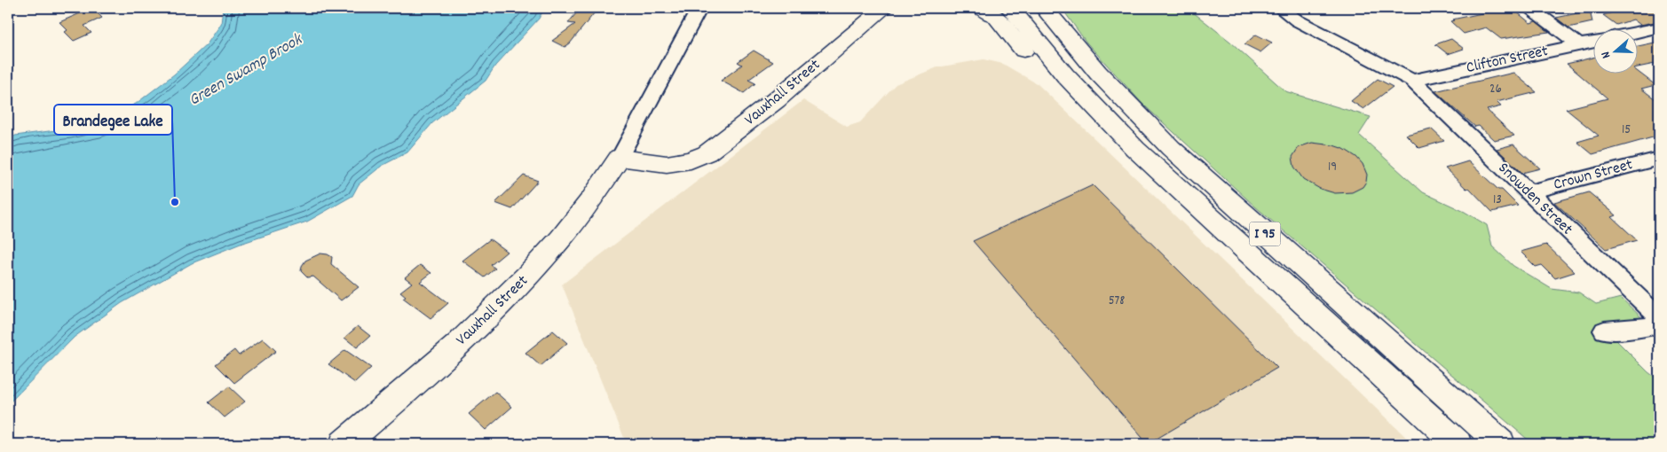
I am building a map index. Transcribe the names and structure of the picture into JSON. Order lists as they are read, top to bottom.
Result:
{
  "streets": {
    "main road": ["Vauxhall Street", "I 95"],
    "street": ["Clifton Street", "Crown Street", "Snowden Street"]
  },
  "crossings": [
    ["Clifton Street", "Snowden Street"],
    ["Crown Street", "Snowden Street"]
  ],
  "water": ["Green Swamp Brook"],
  "places": ["Brandegee Lake"],
  "house_numbers": [
    "26",
    "15",
    "19",
    "13",
    "578"
  ],
  "north": "left"
}
